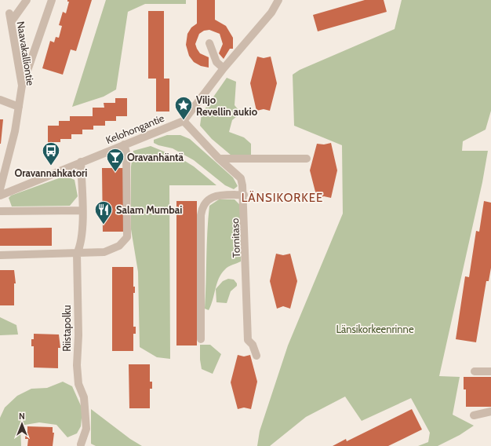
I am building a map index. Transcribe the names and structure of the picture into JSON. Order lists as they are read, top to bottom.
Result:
{
  "streets": {
    "street": [
      "Naavakalliontie",
      "Kelohongantie",
      "Tornitaso",
      "Riistapolku"
    ]
  },
  "crossings": [
    ["Kelohongantie", "Tornitaso"]
  ],
  "districts": ["LÄNSIKORKEE"],
  "parks": ["Länsikorkeenrinne"],
  "places": {
    "place": ["Viljo Revellin aukio"],
    "bus stop": ["Oravannahkatori"],
    "bar": ["Oravanhäntä"],
    "restaurant": ["Salam Mumbai"]
  },
  "north": "top"
}
